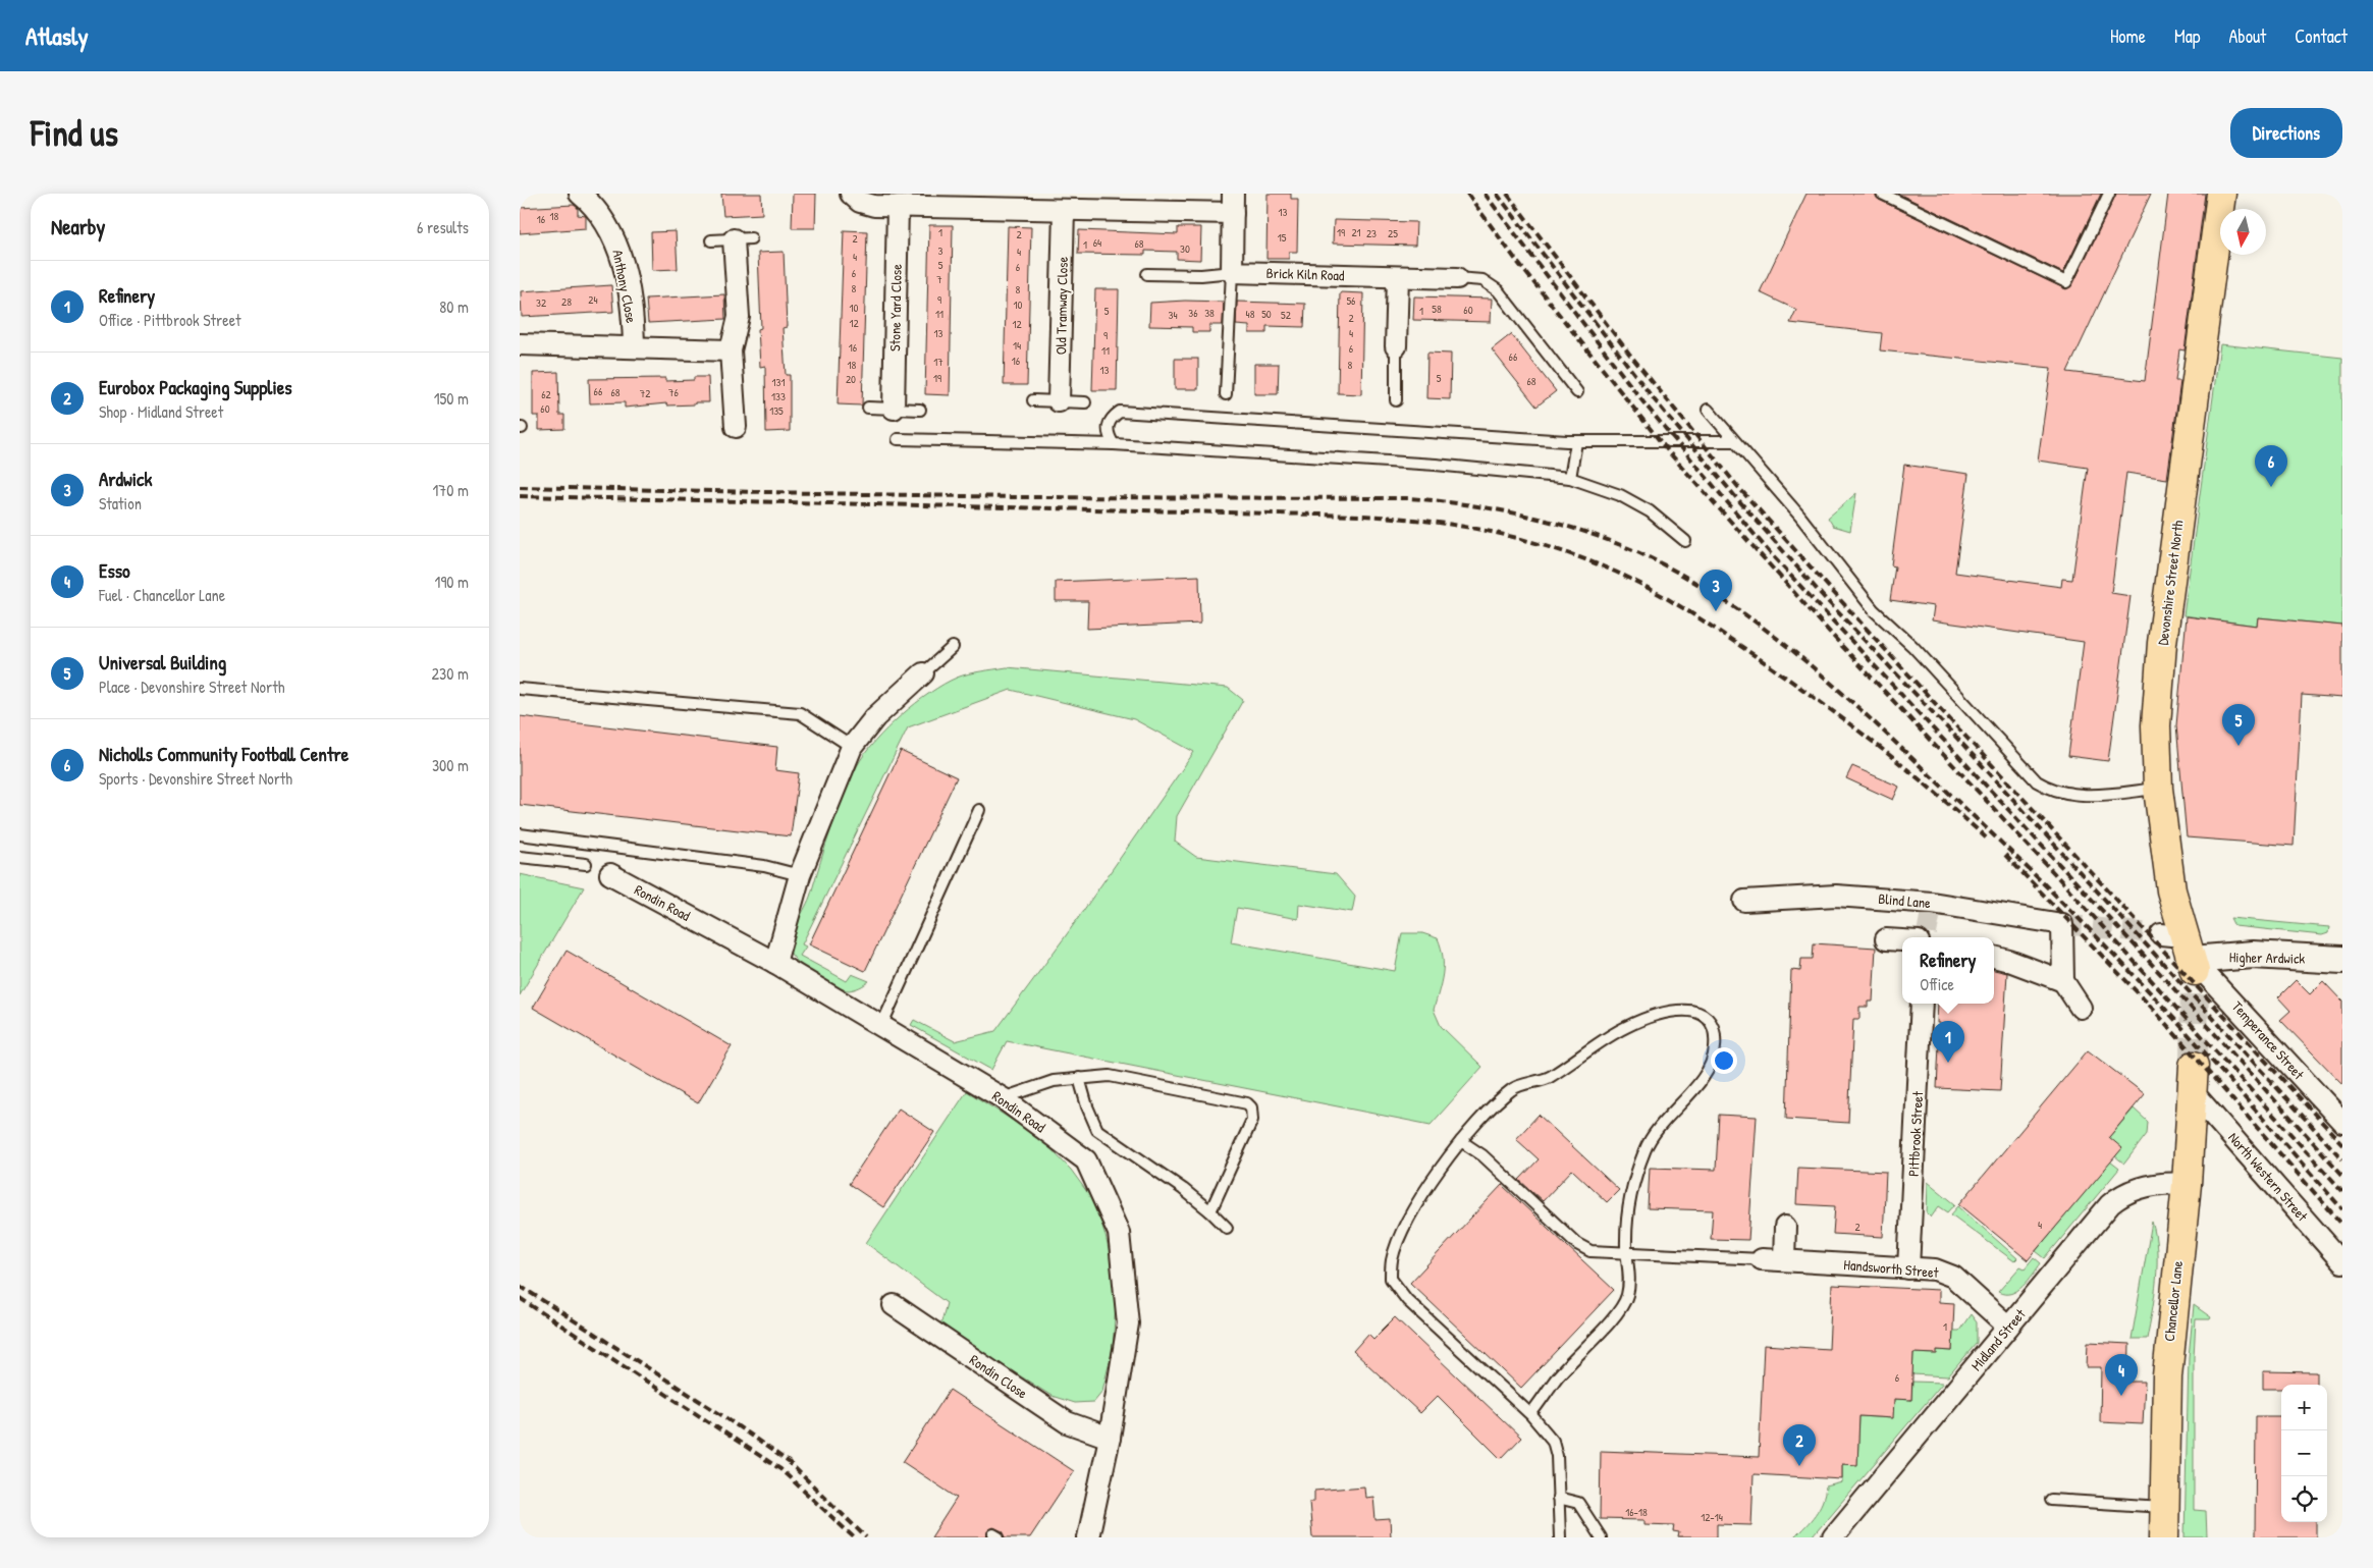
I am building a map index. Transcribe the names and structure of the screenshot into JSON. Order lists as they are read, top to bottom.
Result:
{
  "streets": {
    "highway": ["Devonshire Street North", "Chancellor Lane"],
    "street": [
      "Brick Kiln Road",
      "Anthony Close",
      "Old Tramway Close",
      "Stone Yard Close",
      "Blind Lane",
      "Rondin Road",
      "Higher Ardwick",
      "Temperance Street",
      "Pittbrook Street",
      "North Western Street",
      "Handsworth Street",
      "Midland Street",
      "Rondin Close"
    ]
  },
  "crossings": [
    ["Devonshire Street North", "Higher Ardwick"],
    ["Devonshire Street North", "Temperance Street"],
    ["Rondin Road", "Rondin Close"],
    ["Higher Ardwick", "Temperance Street"],
    ["Pittbrook Street", "Handsworth Street"],
    ["North Western Street", "Chancellor Lane"],
    ["Handsworth Street", "Midland Street"],
    ["Chancellor Lane", "Midland Street"]
  ],
  "house_numbers": [
    "13",
    "18",
    "16",
    "1",
    "19",
    "21",
    "23",
    "25",
    "2",
    "15",
    "2",
    "64",
    "68",
    "1",
    "30",
    "3",
    "4",
    "4",
    "5",
    "6",
    "6",
    "7",
    "8",
    "8",
    "24",
    "9",
    "56",
    "28",
    "32",
    "10",
    "10",
    "58",
    "60",
    "5",
    "1",
    "36",
    "38",
    "11",
    "48",
    "50",
    "34",
    "52",
    "2",
    "12",
    "12",
    "13",
    "4",
    "9",
    "14",
    "16",
    "6",
    "11",
    "66",
    "16",
    "17",
    "18",
    "8",
    "13",
    "19",
    "5",
    "20",
    "68",
    "131",
    "66",
    "68",
    "76",
    "72",
    "62",
    "133",
    "60",
    "135",
    "4",
    "2",
    "1",
    "6",
    "16-18",
    "12-14"
  ],
  "north": "bottom",
  "page": {
    "header": "Atlasly",
    "nav": [
      "Home",
      "Map",
      "About",
      "Contact"
    ],
    "buttons": "Directions",
    "title": "Find us",
    "heading": ["Nearby", "6 results"],
    "list": [
      {
        "mark": "1",
        "name": "Refinery",
        "note": "Office · Pittbrook Street",
        "value": "80 m"
      },
      {
        "mark": "2",
        "name": "Eurobox Packaging Supplies",
        "note": "Shop · Midland Street",
        "value": "150 m"
      },
      {
        "mark": "3",
        "name": "Ardwick",
        "note": "Station",
        "value": "170 m"
      },
      {
        "mark": "4",
        "name": "Esso",
        "note": "Fuel · Chancellor Lane",
        "value": "190 m"
      },
      {
        "mark": "5",
        "name": "Universal Building",
        "note": "Place · Devonshire Street North",
        "value": "230 m"
      },
      {
        "mark": "6",
        "name": "Nicholls Community Football Centre",
        "note": "Sports · Devonshire Street North",
        "value": "300 m"
      }
    ],
    "pins": [
      "6",
      "3",
      "5",
      "1",
      "4",
      "2"
    ],
    "popup": ["Refinery", "Office"],
    "map_buttons": ["+", "−"]
  }
}
